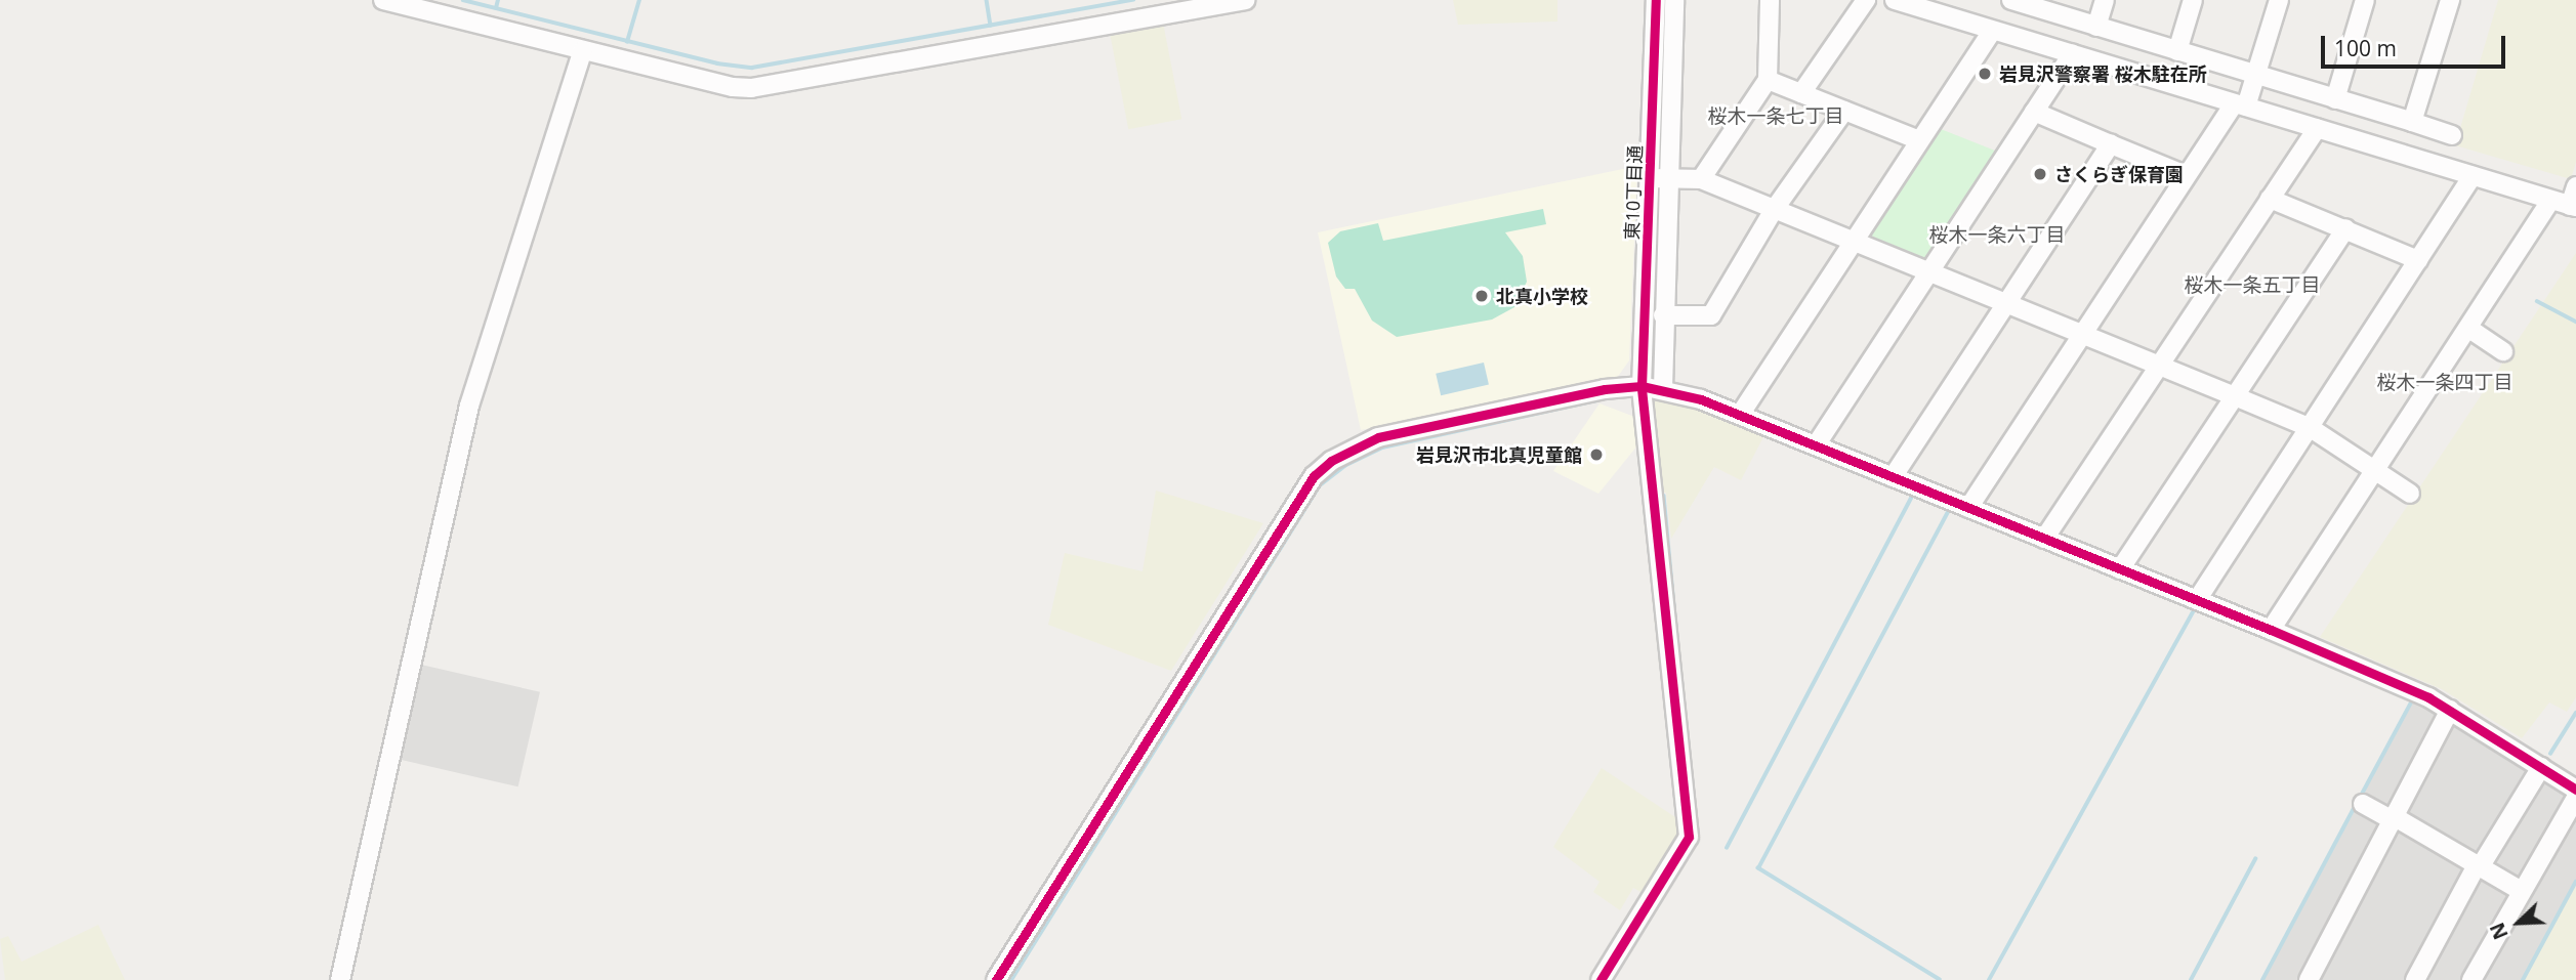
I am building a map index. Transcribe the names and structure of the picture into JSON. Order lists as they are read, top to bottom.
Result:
{
  "streets": {
    "street": ["東10丁目通"]
  },
  "districts": [
    "桜木一条七丁目",
    "桜木一条六丁目",
    "桜木一条五丁目",
    "桜木一条四丁目"
  ],
  "places": [
    "岩見沢警察署 桜木駐在所",
    "さくらぎ保育園",
    "北真小学校",
    "岩見沢市北真児童館"
  ],
  "scale_bar": "100 m",
  "north": "bottom left"
}
